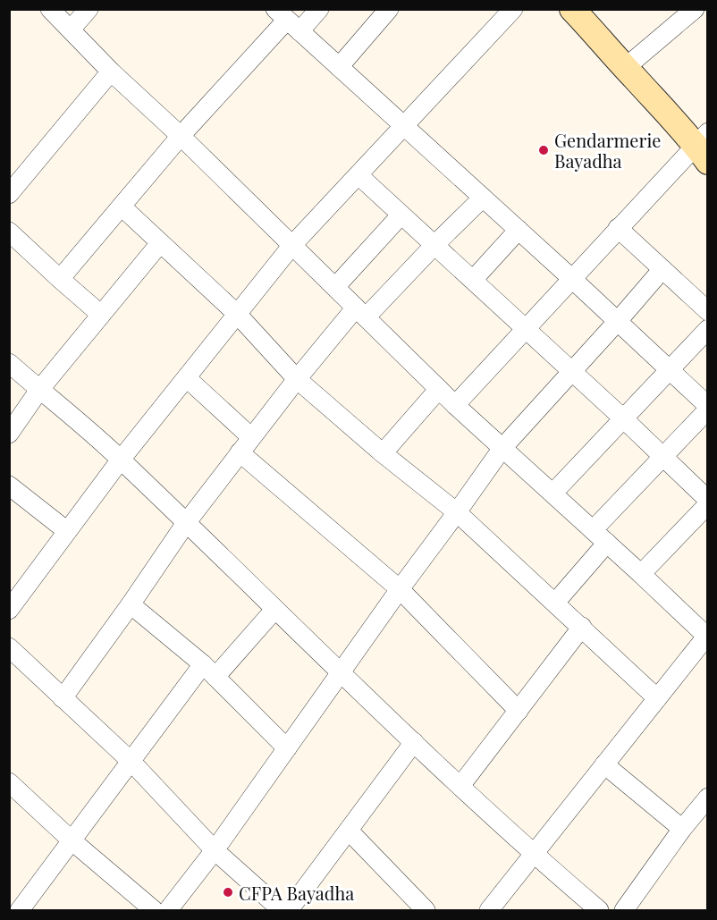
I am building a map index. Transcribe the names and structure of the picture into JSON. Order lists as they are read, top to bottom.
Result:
{
  "places": ["Gendarmerie Bayadha", "CFPA Bayadha"]
}
